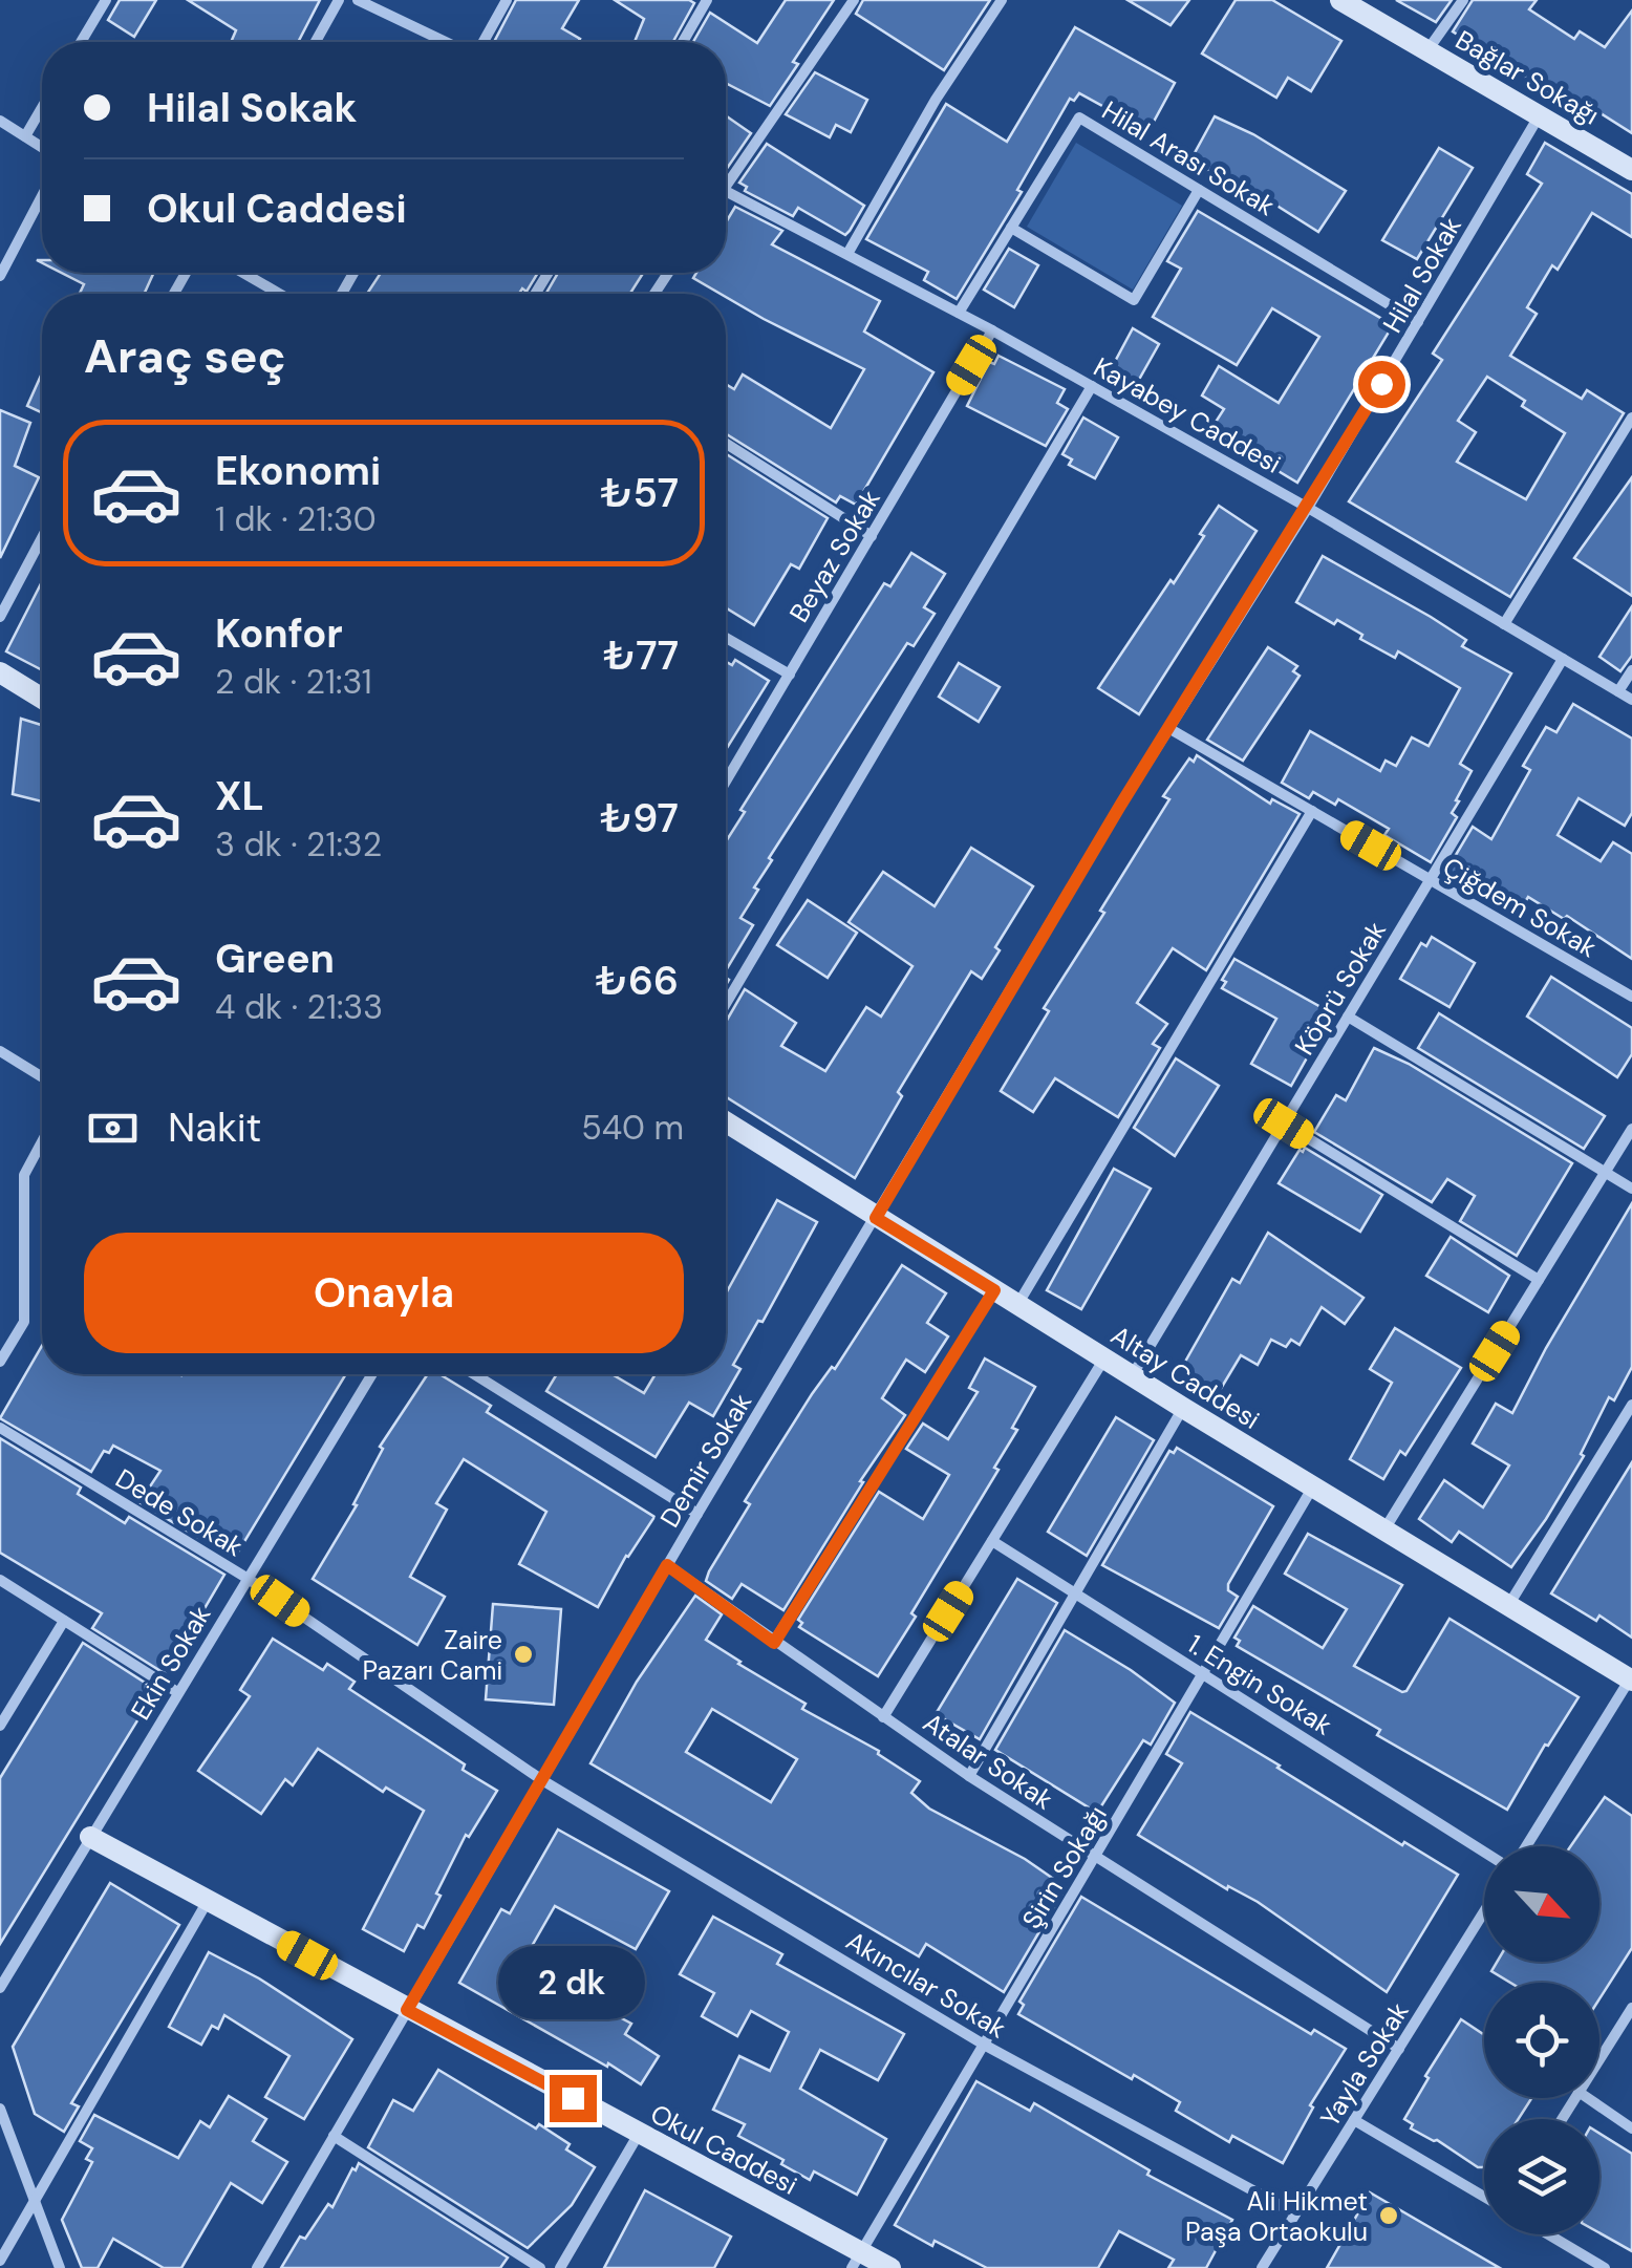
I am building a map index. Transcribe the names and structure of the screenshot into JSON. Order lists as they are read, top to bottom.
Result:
{
  "streets": {
    "main road": ["Bağlar Sokağı", "Altay Caddesi", "Okul Caddesi"],
    "street": [
      "Hilal Arası Sokak",
      "Hilal Sokak",
      "Kayabey Caddesi",
      "Beyaz Sokak",
      "Çiğdem Sokak",
      "Köprü Sokak",
      "Demir Sokak",
      "Dede Sokak",
      "Ekin Sokak",
      "1. Engin Sokak",
      "Atalar Sokak",
      "Şirin Sokağı",
      "Akıncılar Sokak",
      "Yayla Sokak"
    ]
  },
  "crossings": [
    ["Bağlar Sokağı", "Hilal Sokak"],
    ["Hilal Arası Sokak", "Hilal Sokak"],
    ["Hilal Arası Sokak", "Kayabey Caddesi"],
    ["Hilal Sokak", "Kayabey Caddesi"],
    ["Hilal Sokak", "Çiğdem Sokak"],
    ["Hilal Sokak", "Demir Sokak"],
    ["Kayabey Caddesi", "Beyaz Sokak"],
    ["Kayabey Caddesi", "Köprü Sokak"],
    ["Çiğdem Sokak", "Köprü Sokak"],
    ["Çiğdem Sokak", "Demir Sokak"],
    ["Köprü Sokak", "Altay Caddesi"],
    ["Altay Caddesi", "Demir Sokak"],
    ["Altay Caddesi", "Şirin Sokağı"],
    ["Demir Sokak", "Dede Sokak"],
    ["Demir Sokak", "Atalar Sokak"],
    ["Demir Sokak", "Akıncılar Sokak"],
    ["Demir Sokak", "Okul Caddesi"],
    ["Dede Sokak", "Ekin Sokak"],
    ["Dede Sokak", "Akıncılar Sokak"],
    ["Ekin Sokak", "Okul Caddesi"],
    ["1. Engin Sokak", "Şirin Sokağı"],
    ["Atalar Sokak", "Şirin Sokağı"],
    ["Atalar Sokak", "Yayla Sokak"],
    ["Şirin Sokağı", "Akıncılar Sokak"],
    ["Şirin Sokağı", "Okul Caddesi"],
    ["Akıncılar Sokak", "Yayla Sokak"]
  ],
  "places": ["Zaire Pazarı Cami", "Ali Hikmet Paşa Ortaokulu"],
  "north": "bottom right",
  "page": {
    "banner": ["Hilal Sokak", "Okul Caddesi"],
    "heading": "Araç seç",
    "list": [
      {
        "name": "Ekonomi",
        "note": "1 dk · 21:30",
        "value": "₺57"
      },
      {
        "name": "Konfor",
        "note": "2 dk · 21:31",
        "value": "₺77"
      },
      {
        "name": "XL",
        "note": "3 dk · 21:32",
        "value": "₺97"
      },
      {
        "name": "Green",
        "note": "4 dk · 21:33",
        "value": "₺66"
      }
    ],
    "pay": ["Nakit", "540 m"],
    "buttons": "Onayla",
    "bubble": "2 dk"
  }
}
